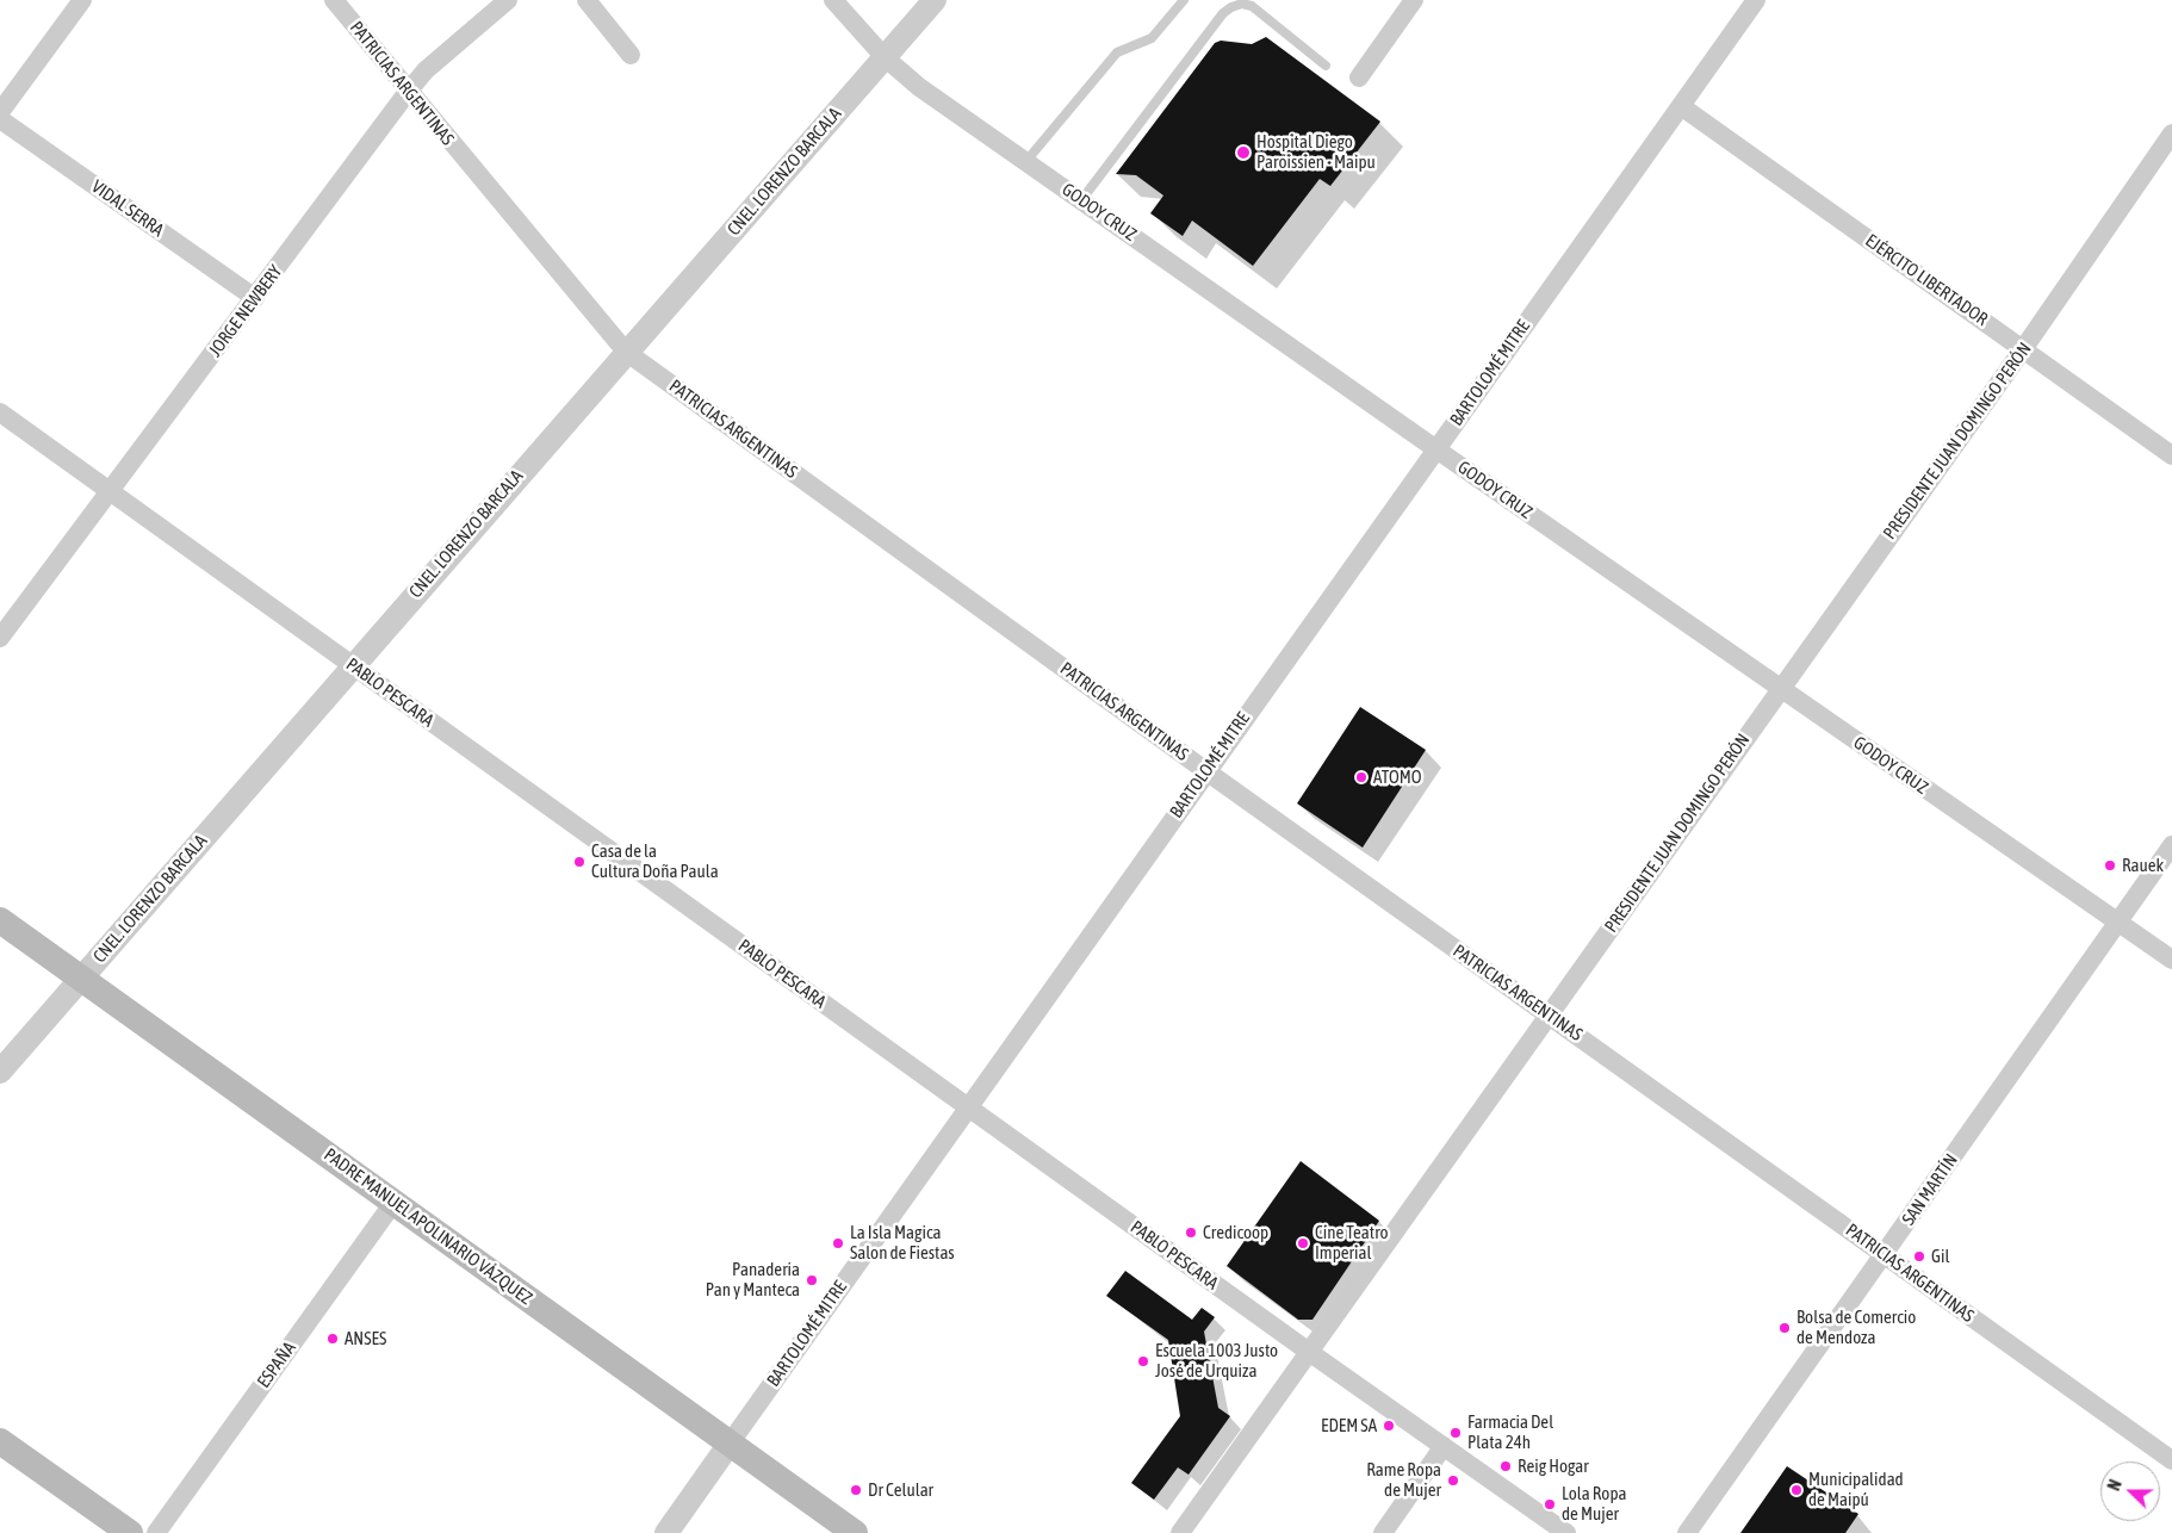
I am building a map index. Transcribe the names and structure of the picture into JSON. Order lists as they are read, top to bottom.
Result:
{
  "streets": {
    "main road": ["PADRE MANUEL APOLINARIO VÁZQUEZ"],
    "street": [
      "PATRICIAS ARGENTINAS",
      "CNEL. LORENZO BARCALA",
      "VIDAL SERRA",
      "GODOY CRUZ",
      "EJÉRCITO LIBERTADOR",
      "JORGE NEWBERY",
      "BARTOLOMÉ MITRE",
      "PRESIDENTE JUAN DOMINGO PERÓN",
      "PABLO PESCARA",
      "SAN MARTÍN",
      "ESPAÑA"
    ]
  },
  "crossings": [
    ["PATRICIAS ARGENTINAS", "CNEL. LORENZO BARCALA"],
    ["PATRICIAS ARGENTINAS", "JORGE NEWBERY"],
    ["PATRICIAS ARGENTINAS", "BARTOLOMÉ MITRE"],
    ["PATRICIAS ARGENTINAS", "PRESIDENTE JUAN DOMINGO PERÓN"],
    ["PATRICIAS ARGENTINAS", "SAN MARTÍN"],
    ["CNEL. LORENZO BARCALA", "GODOY CRUZ"],
    ["CNEL. LORENZO BARCALA", "PABLO PESCARA"],
    ["CNEL. LORENZO BARCALA", "PADRE MANUEL APOLINARIO VÁZQUEZ"],
    ["VIDAL SERRA", "JORGE NEWBERY"],
    ["GODOY CRUZ", "BARTOLOMÉ MITRE"],
    ["GODOY CRUZ", "PRESIDENTE JUAN DOMINGO PERÓN"],
    ["GODOY CRUZ", "SAN MARTÍN"],
    ["EJÉRCITO LIBERTADOR", "BARTOLOMÉ MITRE"],
    ["EJÉRCITO LIBERTADOR", "PRESIDENTE JUAN DOMINGO PERÓN"],
    ["JORGE NEWBERY", "PABLO PESCARA"],
    ["BARTOLOMÉ MITRE", "PABLO PESCARA"],
    ["BARTOLOMÉ MITRE", "PADRE MANUEL APOLINARIO VÁZQUEZ"],
    ["PRESIDENTE JUAN DOMINGO PERÓN", "PABLO PESCARA"],
    ["PADRE MANUEL APOLINARIO VÁZQUEZ", "ESPAÑA"]
  ],
  "places": [
    "Hospital Diego Paroissien - Maipu",
    "ATOMO",
    "Casa de la Cultura Doña Paula",
    "Rauek",
    "Credicoop",
    "La Isla Magica Salon de Fiestas",
    "Cine Teatro Imperial",
    "Gil",
    "Panaderia Pan y Manteca",
    "Bolsa de Comercio de Mendoza",
    "ANSES",
    "Escuela 1003 Justo José de Urquiza",
    "EDEM SA",
    "Farmacia Del Plata 24h",
    "Reig Hogar",
    "Rame Ropa de Mujer",
    "Dr Celular",
    "Municipalidad de Maipú",
    "Lola Ropa de Mujer"
  ],
  "north": "left"
}
